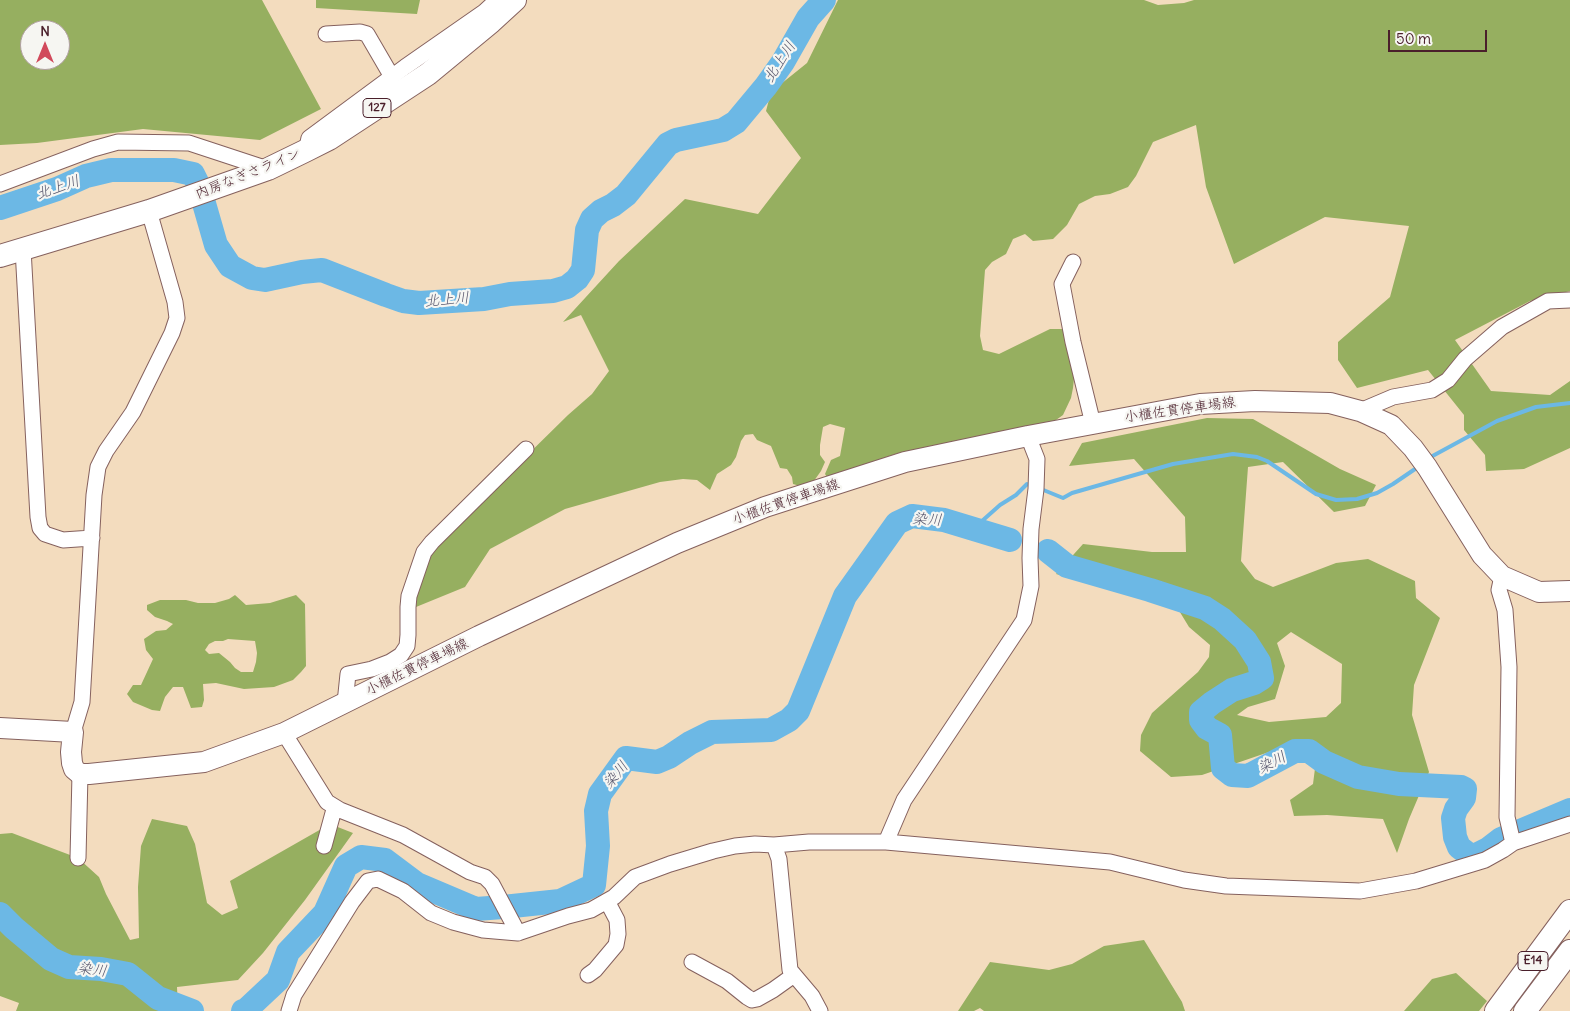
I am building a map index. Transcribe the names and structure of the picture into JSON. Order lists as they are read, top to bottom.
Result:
{
  "streets": {
    "highway": ["127", "内房なぎさライン", "E14"],
    "main road": ["小櫃佐貫停車場線"]
  },
  "water": ["北上川", "染川"],
  "scale_bar": "50 m",
  "north": "top"
}
